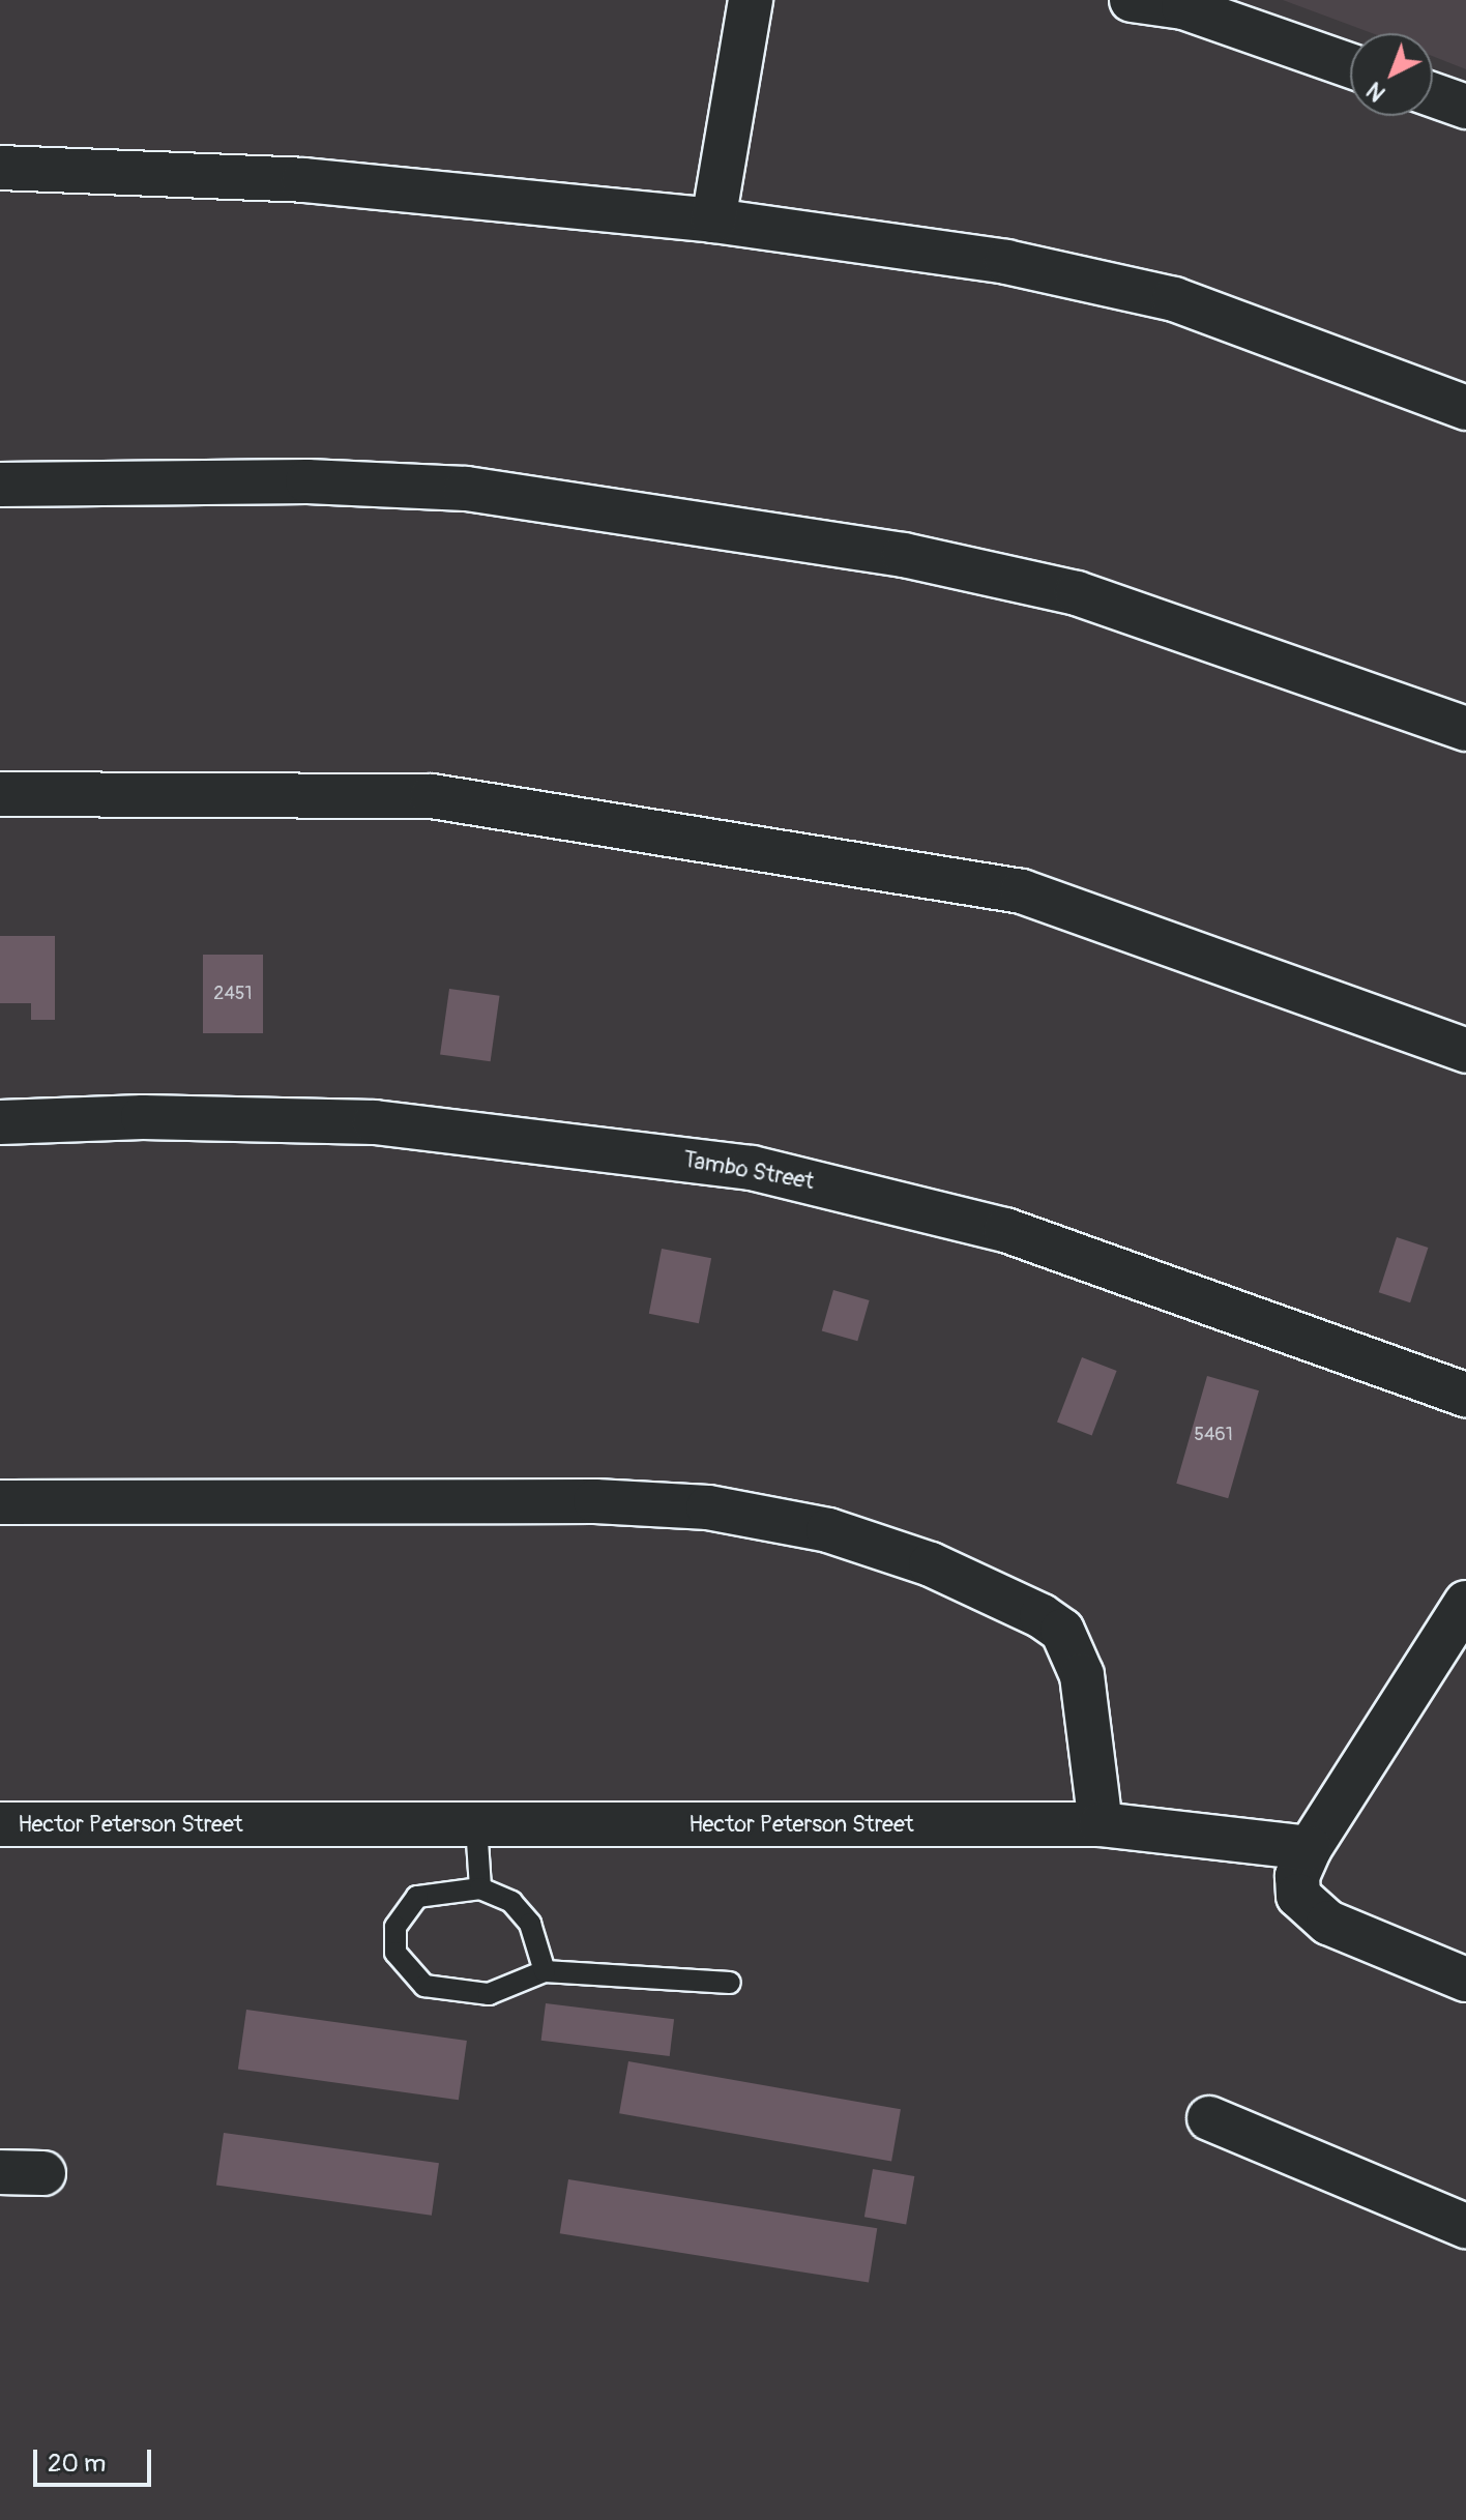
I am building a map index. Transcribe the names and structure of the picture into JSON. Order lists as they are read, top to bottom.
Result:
{
  "streets": {
    "street": ["Tambo Street", "Hector Peterson Street"]
  },
  "house_numbers": ["2451", "5461"],
  "scale_bar": "20 m",
  "north": "bottom left"
}
